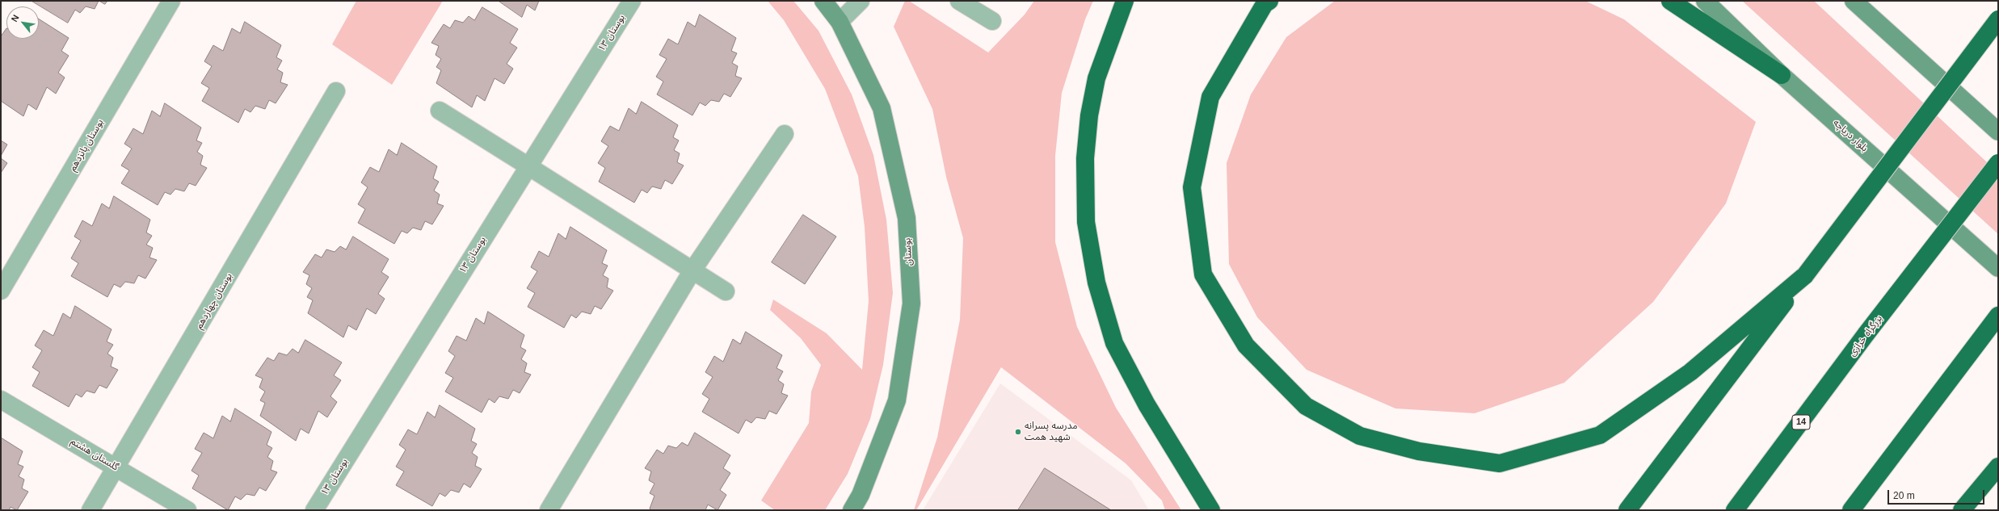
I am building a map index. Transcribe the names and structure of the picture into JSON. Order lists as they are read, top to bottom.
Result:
{
  "streets": {
    "highway": ["بزرگراه خرازی", "14"],
    "main road": ["بلوار دریاچه", "بوستان"],
    "street": [
      "بوستان ۱۳",
      "بوستان پانزدهم",
      "بوستان چهاردهم",
      "گلستان هشتم"
    ]
  },
  "crossings": [
    ["بوستان چهاردهم", "گلستان هشتم"]
  ],
  "places": ["مدرسه پسرانه شهید همت"],
  "scale_bar": "20 m",
  "north": "top left"
}
